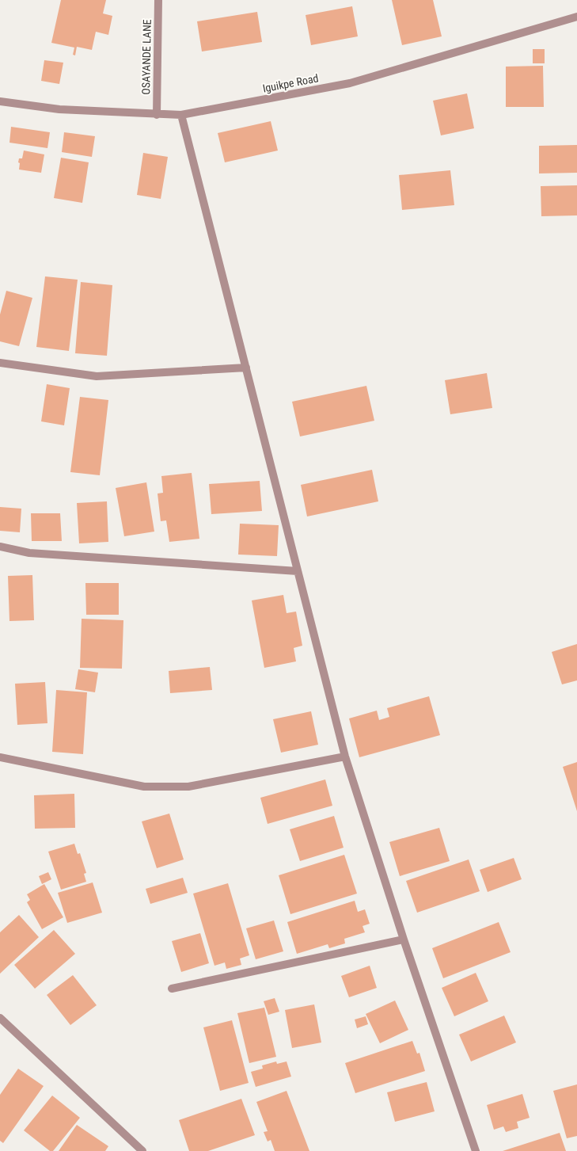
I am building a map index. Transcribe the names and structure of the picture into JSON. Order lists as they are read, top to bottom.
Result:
{
  "streets": {
    "street": ["OSAYANDE LANE", "Iguikpe Road"]
  },
  "crossings": [
    ["OSAYANDE LANE", "Iguikpe Road"]
  ]
}
